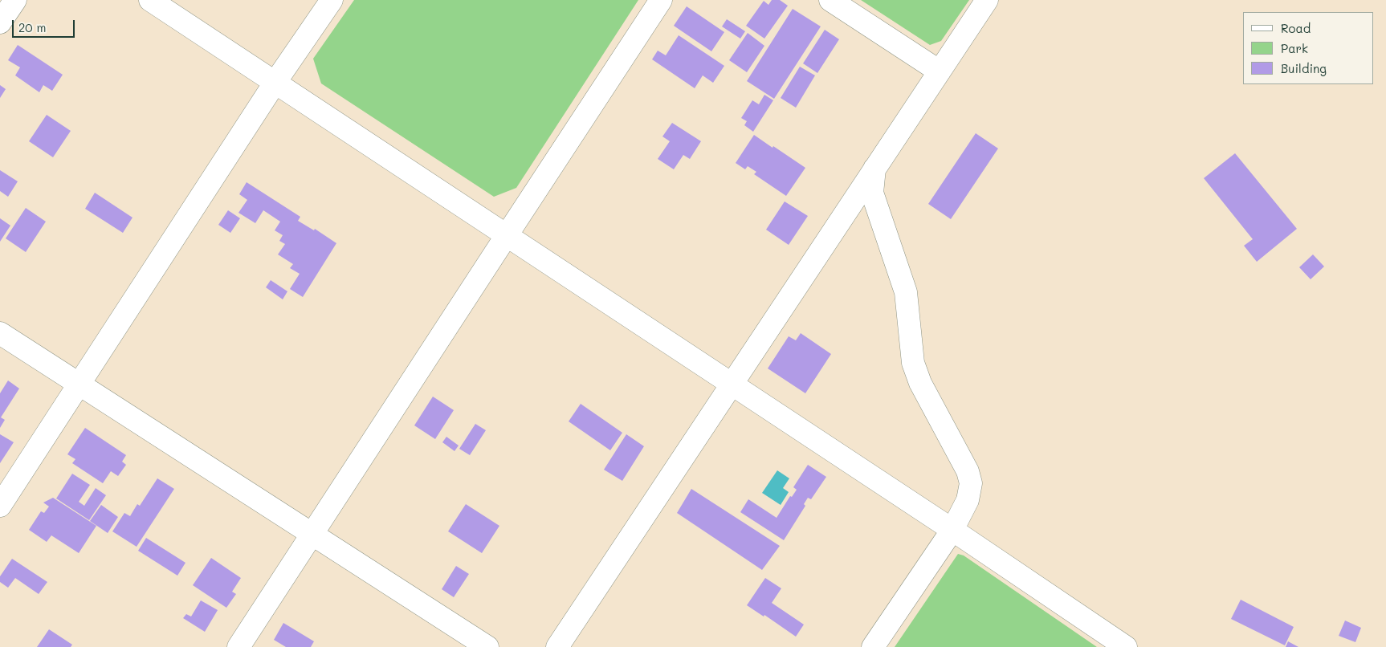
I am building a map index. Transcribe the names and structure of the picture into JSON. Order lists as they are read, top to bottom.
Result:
{
  "legend": ["Road", "Park", "Building"],
  "scale_bar": "20 m"
}
